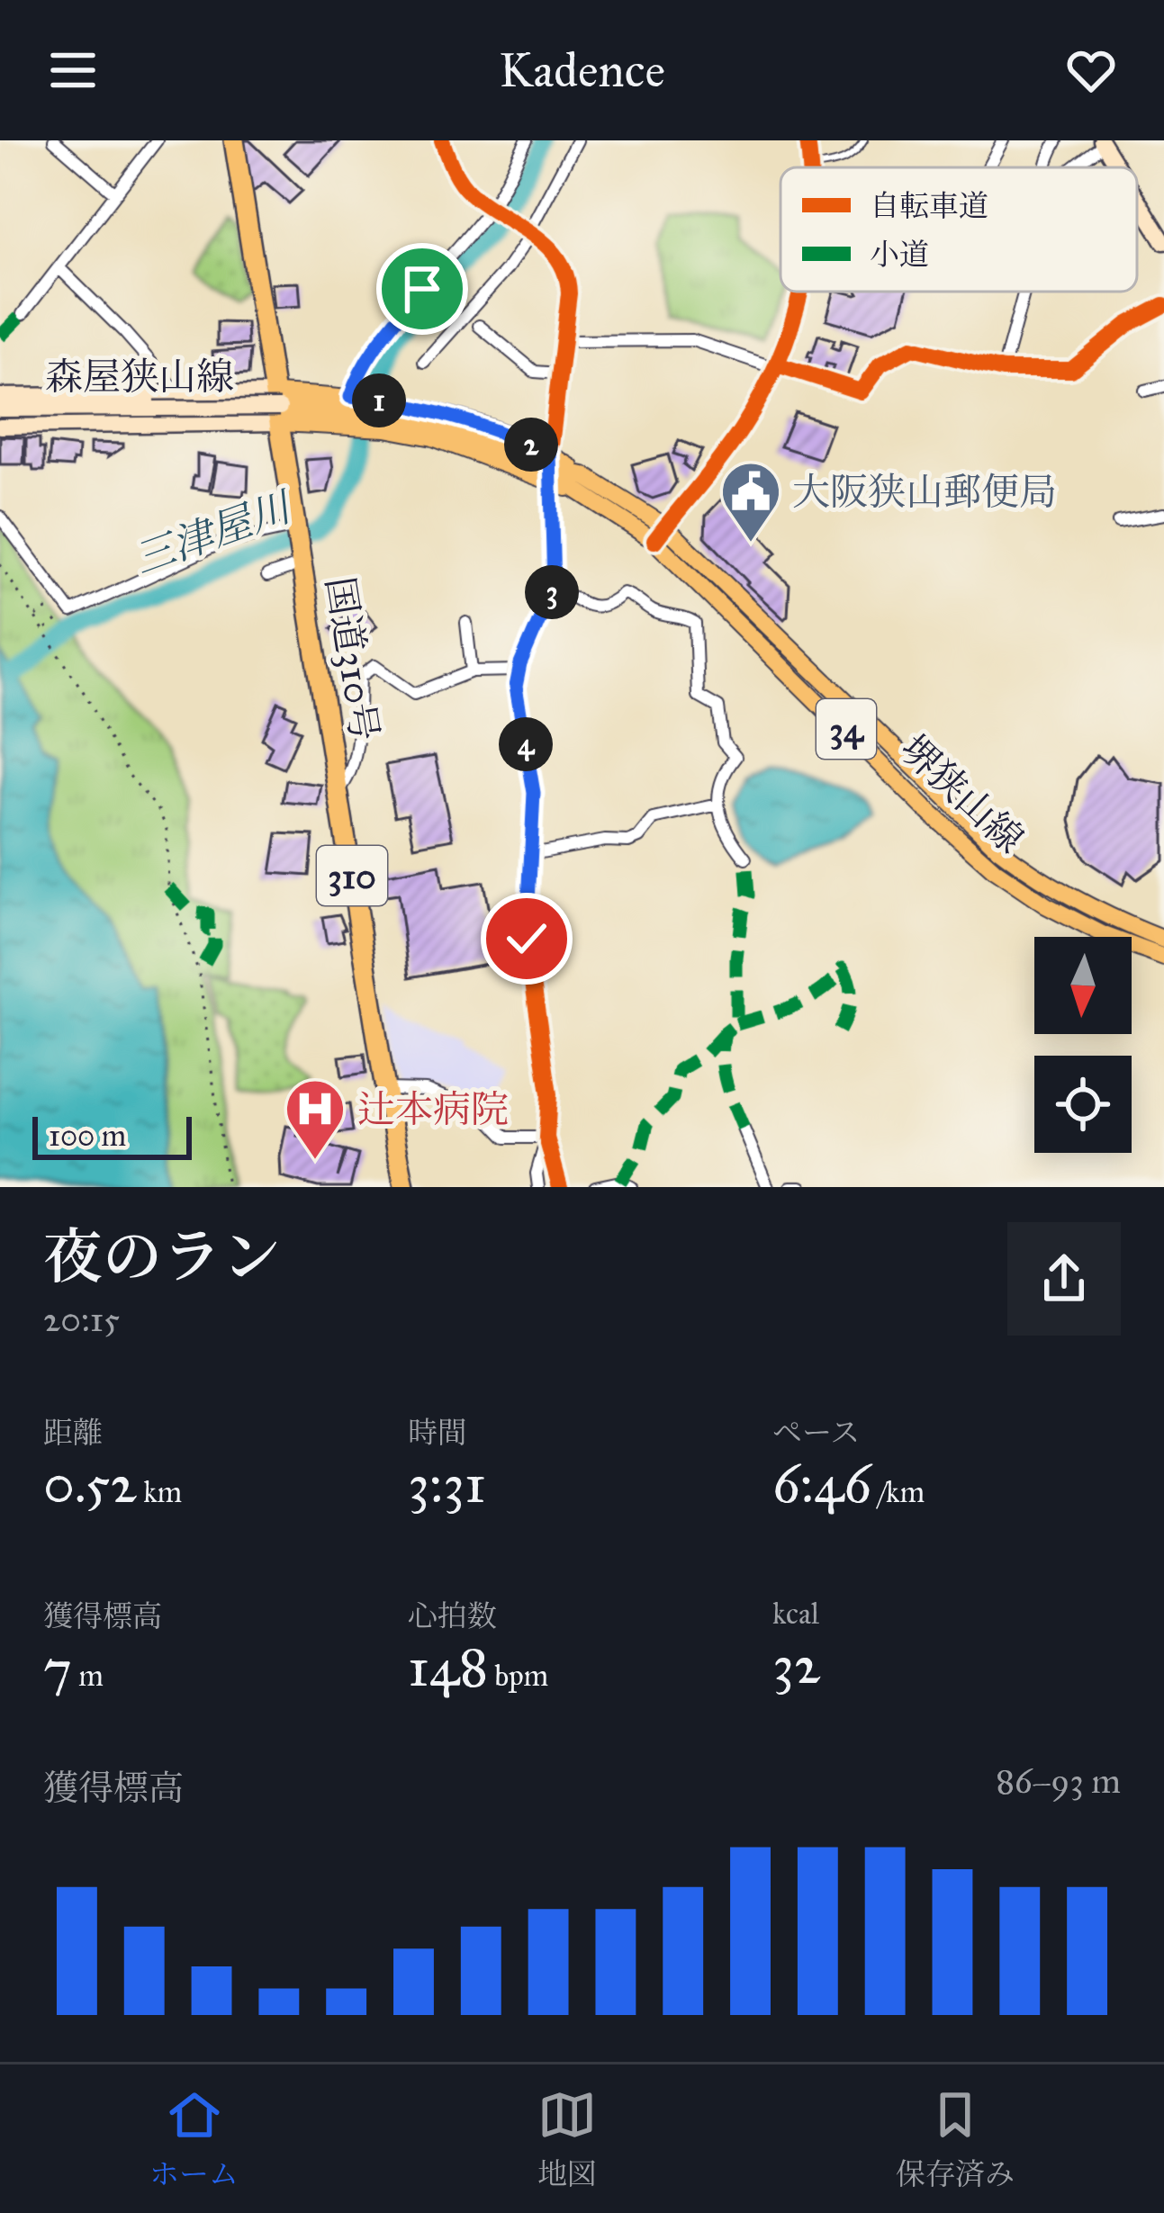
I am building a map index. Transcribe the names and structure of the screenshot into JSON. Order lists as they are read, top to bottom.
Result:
{
  "streets": {
    "highway": ["国道310号", "310"],
    "main road": ["森屋狭山線", "34", "堺狭山線"]
  },
  "crossings": [
    ["森屋狭山線", "国道310号"],
    ["森屋狭山線", "堺狭山線"],
    ["国道310号", "堺狭山線"]
  ],
  "water": ["三津屋川"],
  "places": {
    "public building": ["大阪狭山郵便局"],
    "hospital": ["辻本病院"]
  },
  "legend": ["自転車道", "小道"],
  "scale_bar": "100 m",
  "north": "bottom",
  "page": {
    "header": "Kadence",
    "pins": [
      "1",
      "2",
      "3",
      "4"
    ],
    "scale": "100 m",
    "heading": ["夜のラン", "20:15"],
    "stats": [
      ["距離", "0.52 km"],
      ["時間", "3:31"],
      ["ペース", "6:46 /km"],
      ["獲得標高", "7 m"],
      ["心拍数", "148 bpm"],
      ["kcal", "32"]
    ],
    "chart": ["獲得標高", "86–93 m"],
    "tabs": ["ホーム", "地図", "保存済み"]
  }
}
